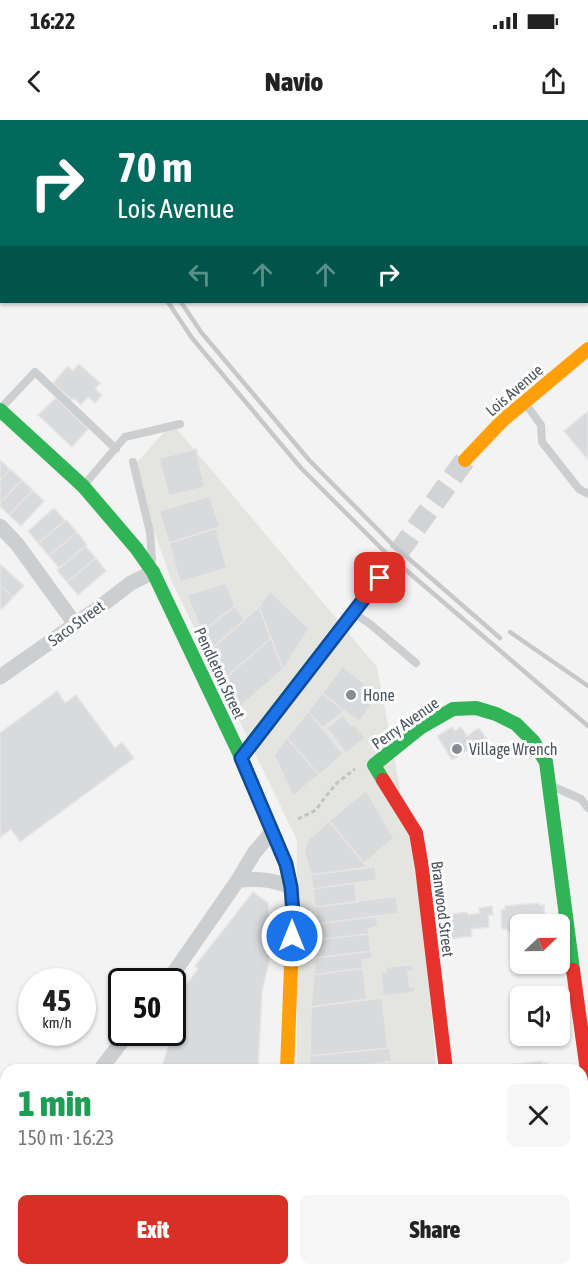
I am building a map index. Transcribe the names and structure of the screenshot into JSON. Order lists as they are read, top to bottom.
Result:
{
  "streets": {
    "street": [
      "Lois Avenue",
      "Saco Street",
      "Pendleton Street",
      "Perry Avenue",
      "Branwood Street"
    ]
  },
  "crossings": [
    ["Saco Street", "Pendleton Street"],
    ["Perry Avenue", "Branwood Street"]
  ],
  "places": ["Hone", "Village Wrench"],
  "north": "right",
  "page": {
    "status": "16:22",
    "header": "Navio",
    "turn": ["70 m", "Lois Avenue"],
    "speed": "45 km/h",
    "limit": "50",
    "heading": ["1 min", "150 m · 16:23"],
    "buttons": ["Exit", "Share"]
  }
}
